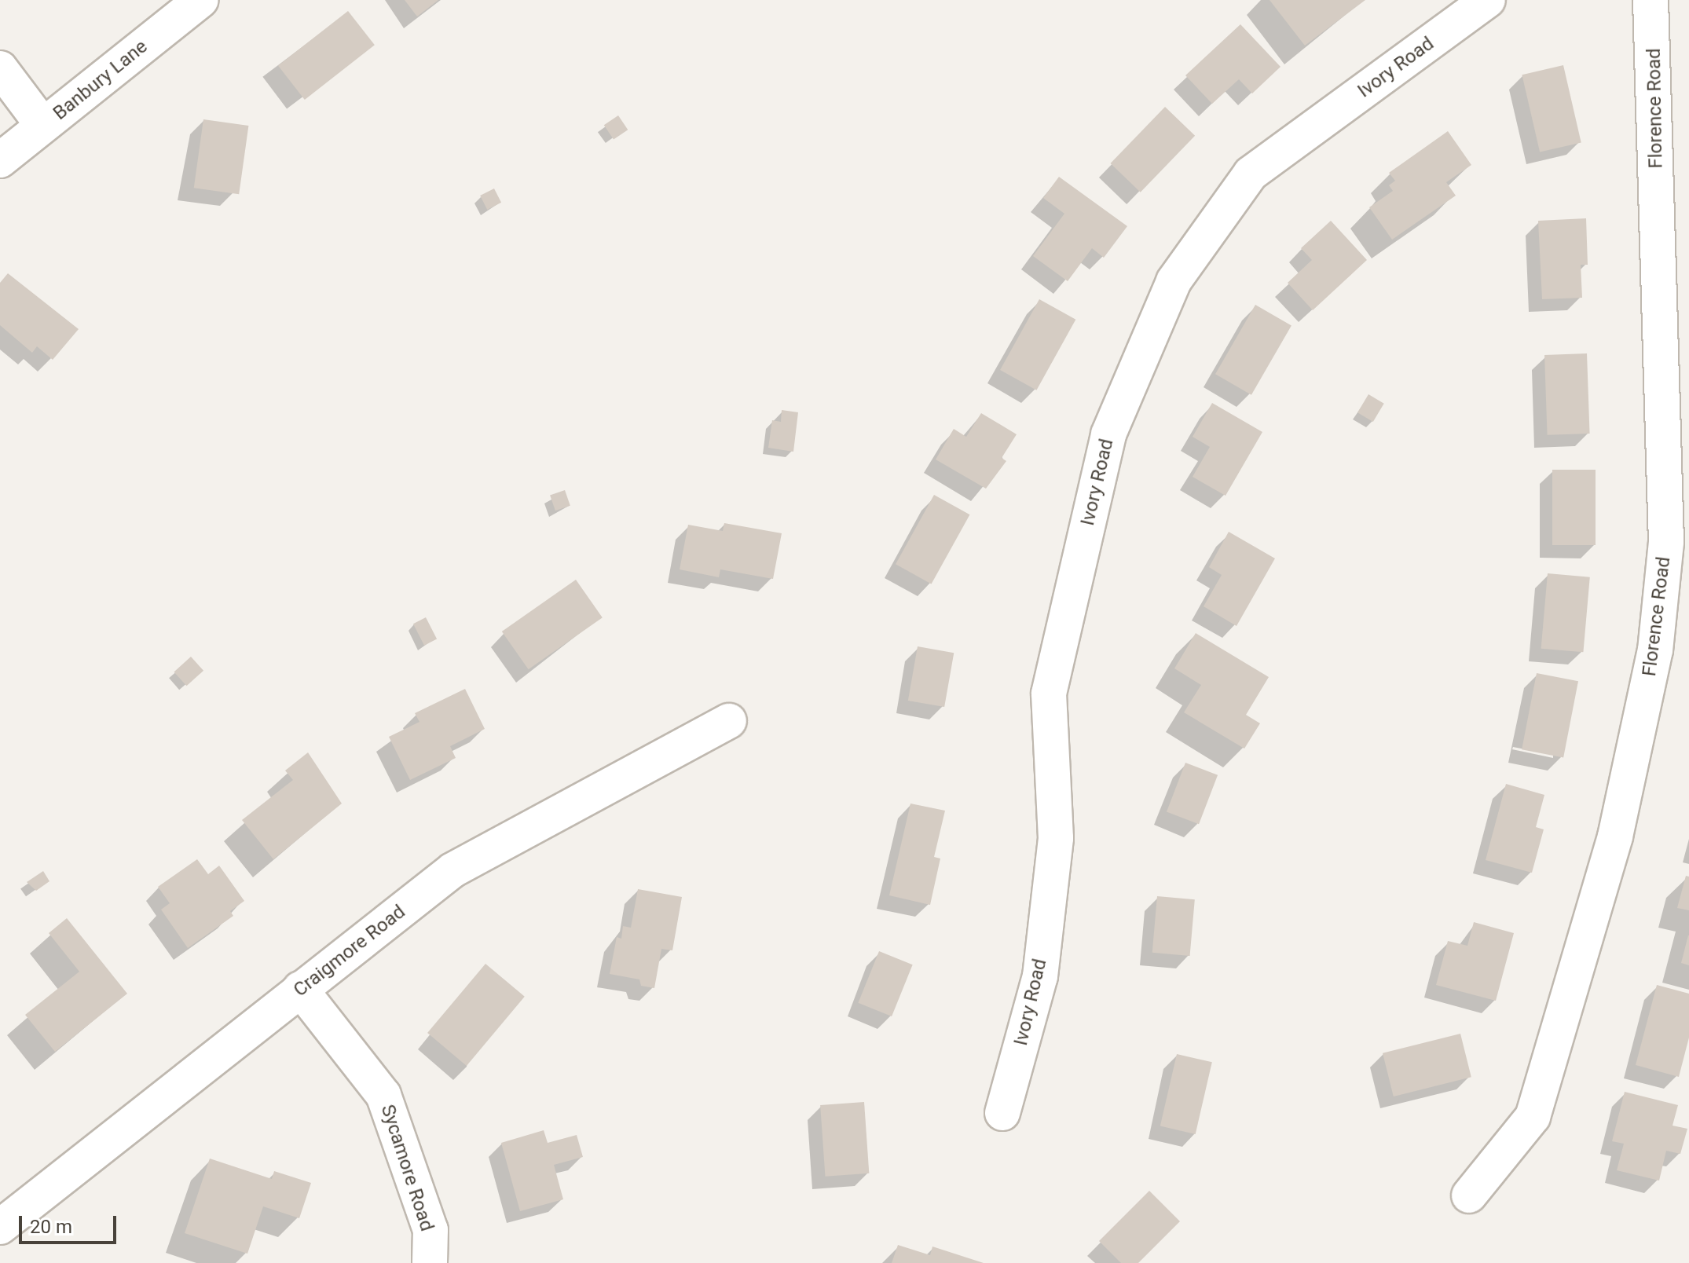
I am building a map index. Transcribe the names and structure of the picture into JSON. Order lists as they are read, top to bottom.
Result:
{
  "streets": {
    "street": [
      "Ivory Road",
      "Banbury Lane",
      "Florence Road",
      "Craigmore Road",
      "Sycamore Road"
    ]
  },
  "crossings": [
    ["Craigmore Road", "Sycamore Road"]
  ],
  "scale_bar": "20 m"
}
